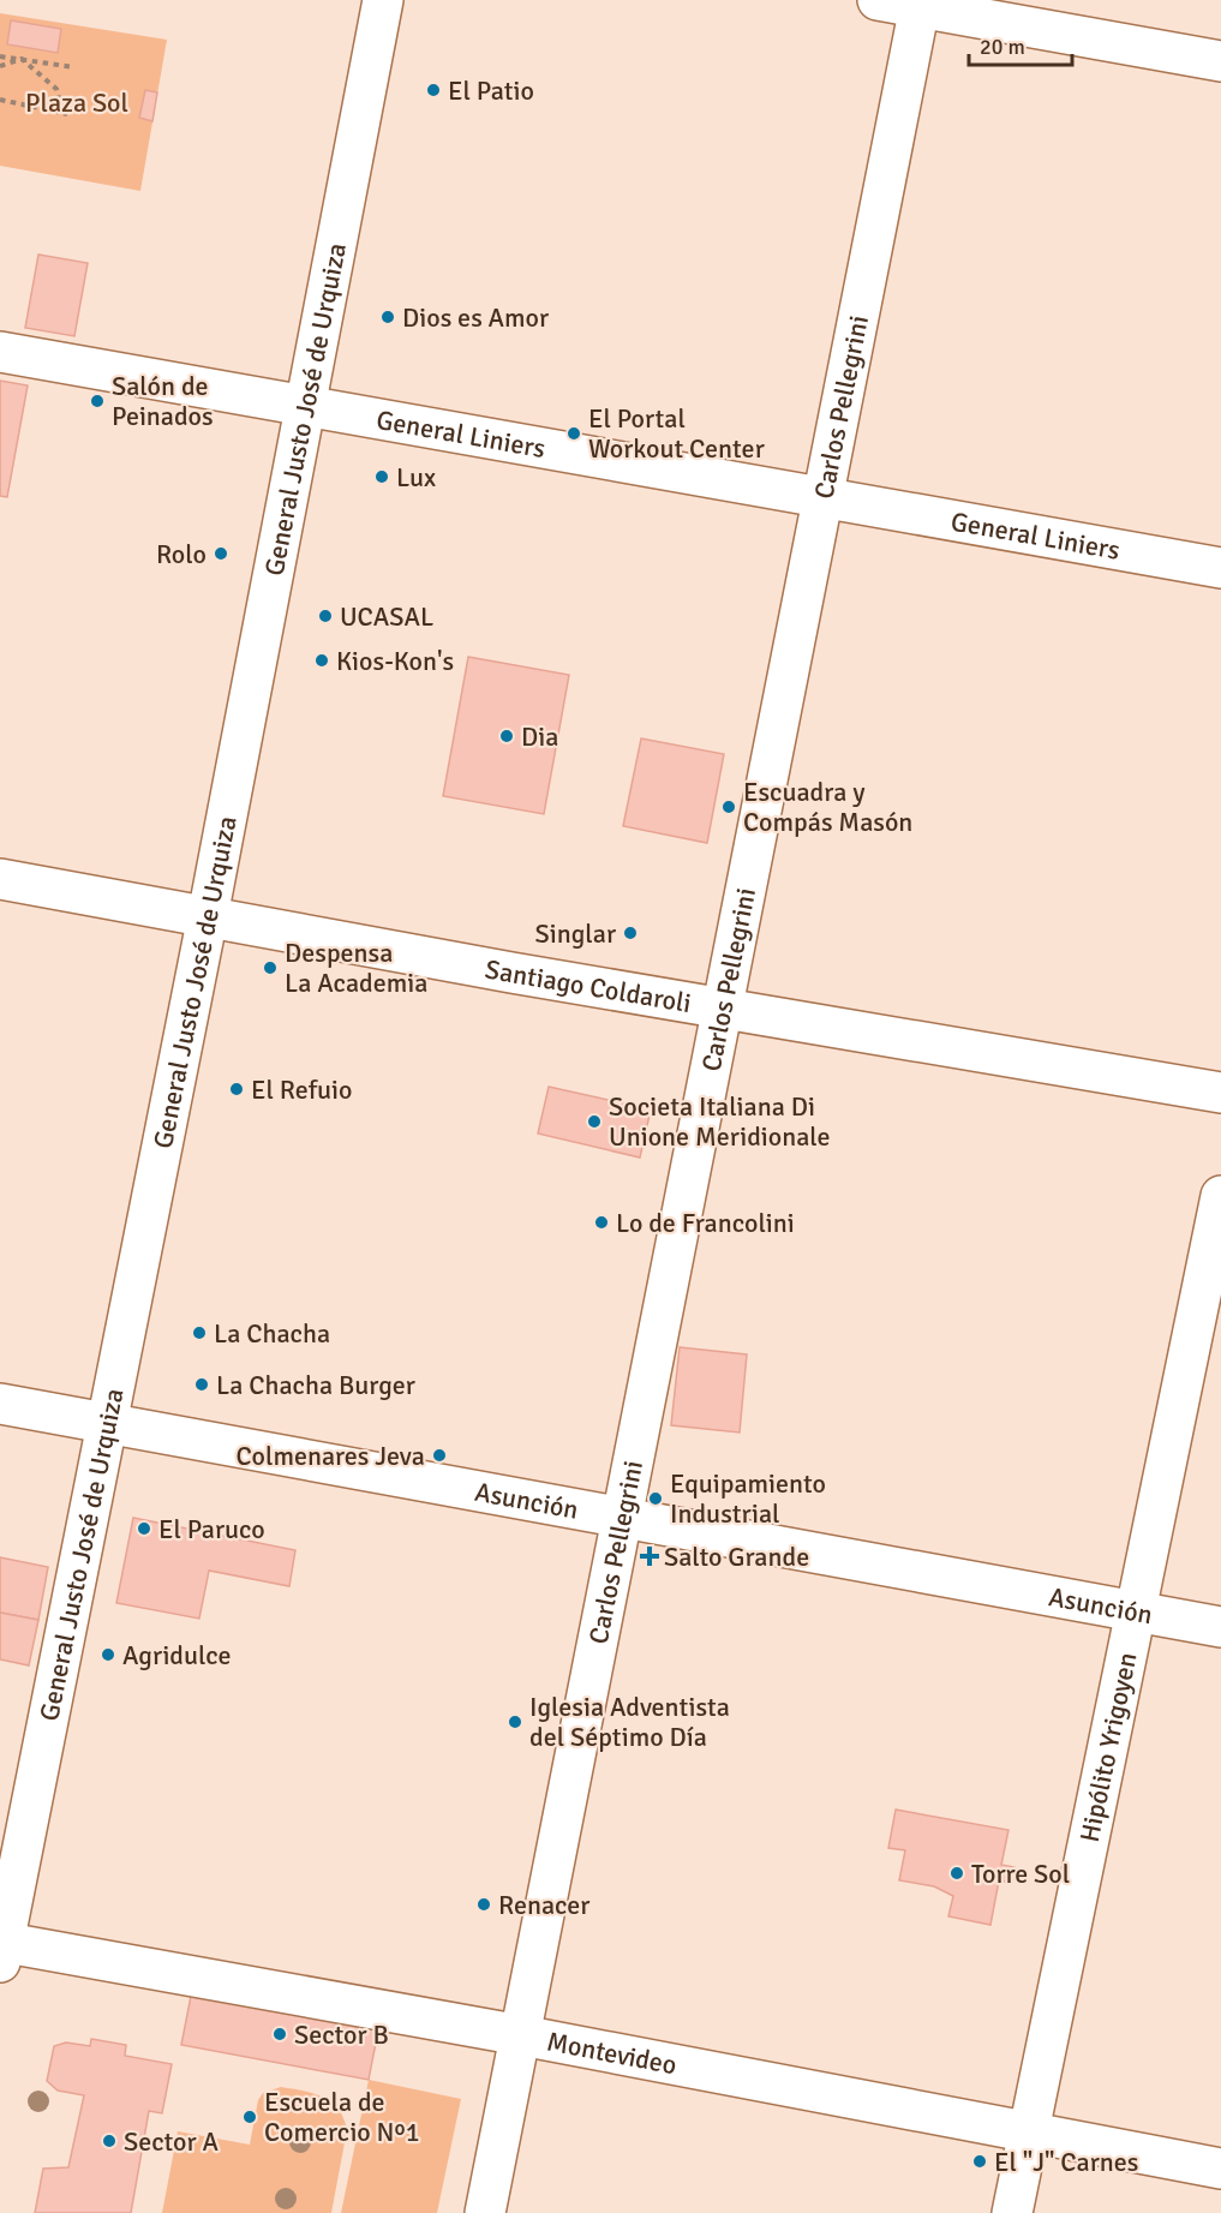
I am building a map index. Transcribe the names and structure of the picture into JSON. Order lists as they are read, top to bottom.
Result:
{
  "streets": {
    "street": [
      "Carlos Pellegrini",
      "General Justo José de Urquiza",
      "General Liniers",
      "Santiago Coldaroli",
      "Asunción",
      "Hipólito Yrigoyen",
      "Montevideo"
    ]
  },
  "crossings": [
    ["Carlos Pellegrini", "General Liniers"],
    ["Carlos Pellegrini", "Santiago Coldaroli"],
    ["Carlos Pellegrini", "Asunción"],
    ["Carlos Pellegrini", "Montevideo"],
    ["General Justo José de Urquiza", "General Liniers"],
    ["General Justo José de Urquiza", "Santiago Coldaroli"],
    ["General Justo José de Urquiza", "Asunción"],
    ["General Justo José de Urquiza", "Montevideo"],
    ["Asunción", "Hipólito Yrigoyen"],
    ["Hipólito Yrigoyen", "Montevideo"]
  ],
  "parks": ["Plaza Sol"],
  "places": {
    "other": [
      "El Patio",
      "Dios es Amor",
      "Salón de Peinados",
      "El Portal Workout Center",
      "Lux",
      "Rolo",
      "UCASAL",
      "Kios-Kon's",
      "Dia",
      "Escuadra y Compás Masón",
      "Singlar",
      "Despensa La Academia",
      "El Refuio",
      "Societa Italiana Di Unione Meridionale",
      "Lo de Francolini",
      "La Chacha",
      "La Chacha Burger",
      "Colmenares Jeva",
      "Equipamiento Industrial",
      "El Paruco",
      "Agridulce",
      "Iglesia Adventista del Séptimo Día",
      "Torre Sol",
      "Renacer",
      "Sector B",
      "Escuela de Comercio Nº1",
      "Sector A",
      "El \"J\" Carnes"
    ],
    "health": ["Salto Grande"]
  },
  "scale_bar": "20 m"
}
